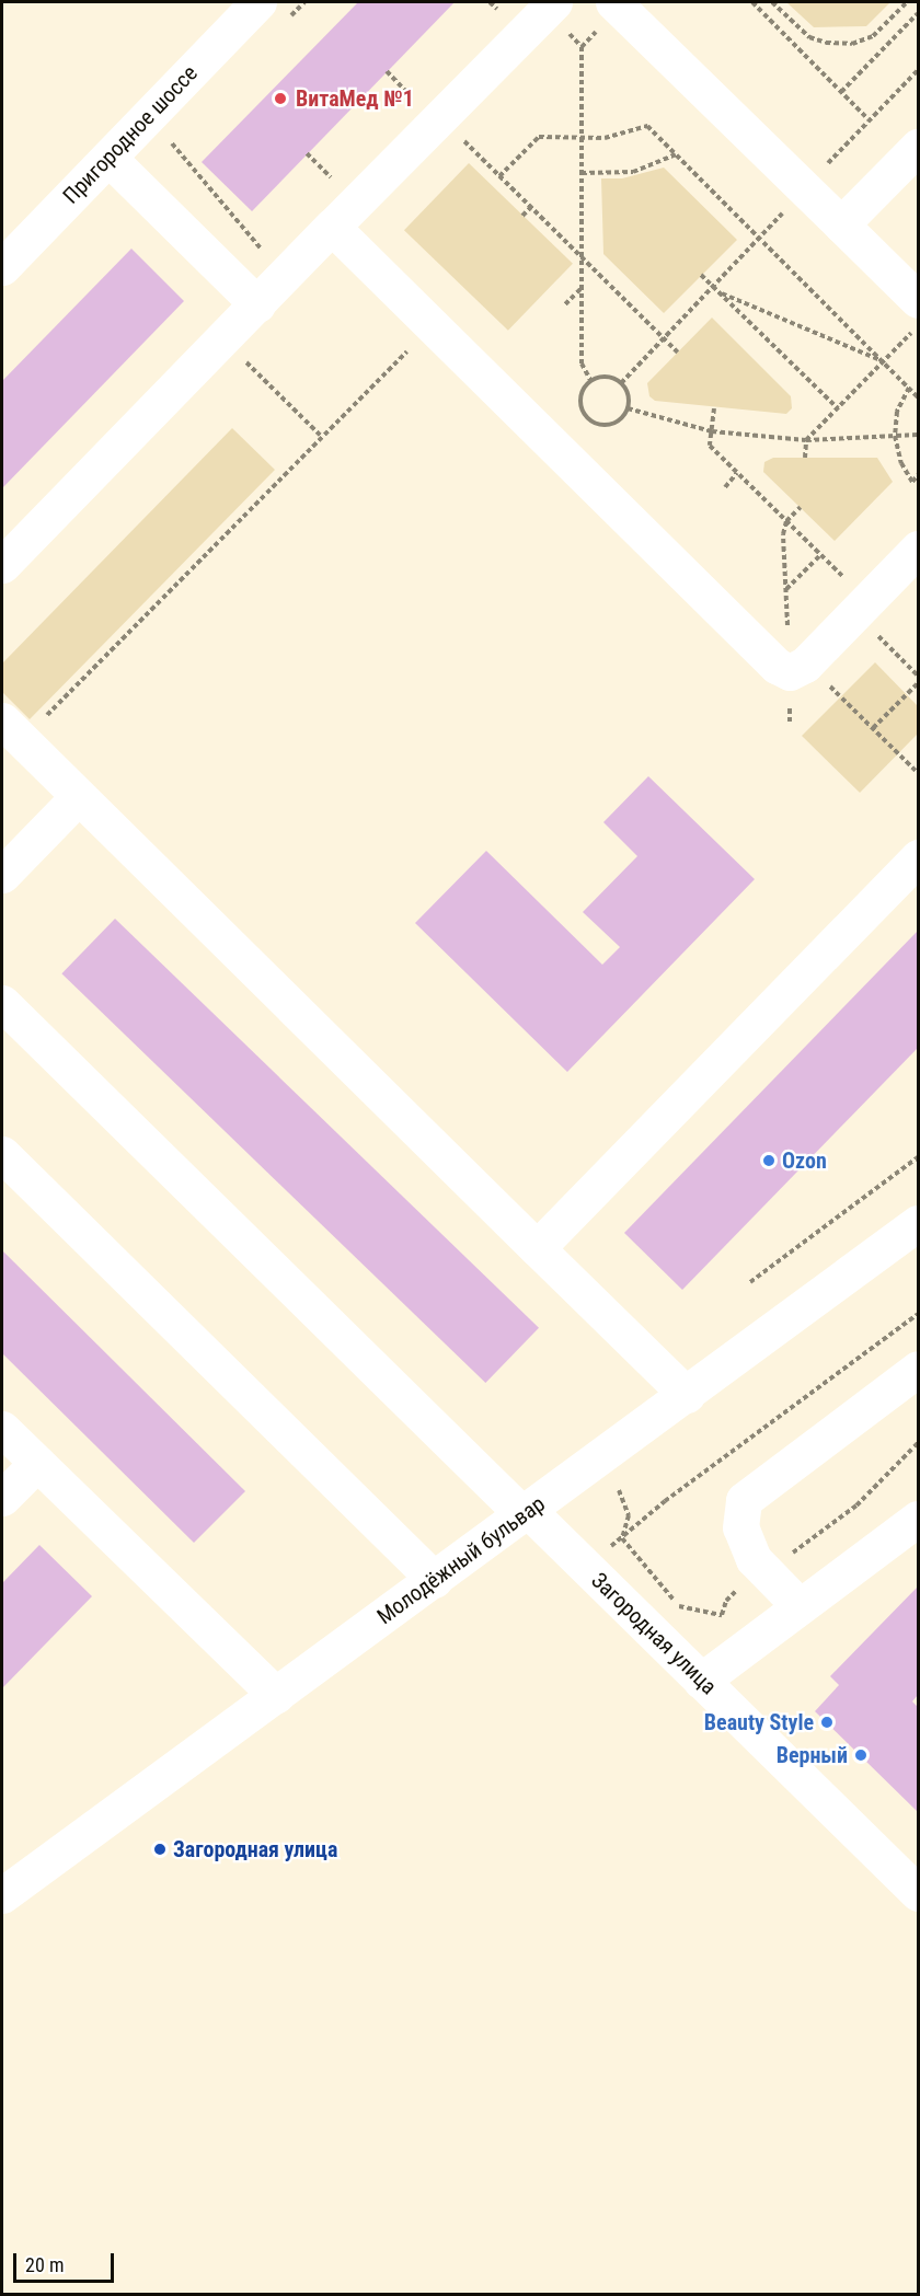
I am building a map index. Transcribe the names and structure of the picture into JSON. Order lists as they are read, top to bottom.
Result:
{
  "streets": {
    "street": ["Пригородное шоссе", "Молодёжный бульвар", "Загородная улица"]
  },
  "crossings": [
    ["Молодёжный бульвар", "Загородная улица"]
  ],
  "places": [
    "ВитаМед №1",
    "Ozon",
    "Beauty Style",
    "Верный",
    "Загородная улица"
  ],
  "scale_bar": "20 m"
}
